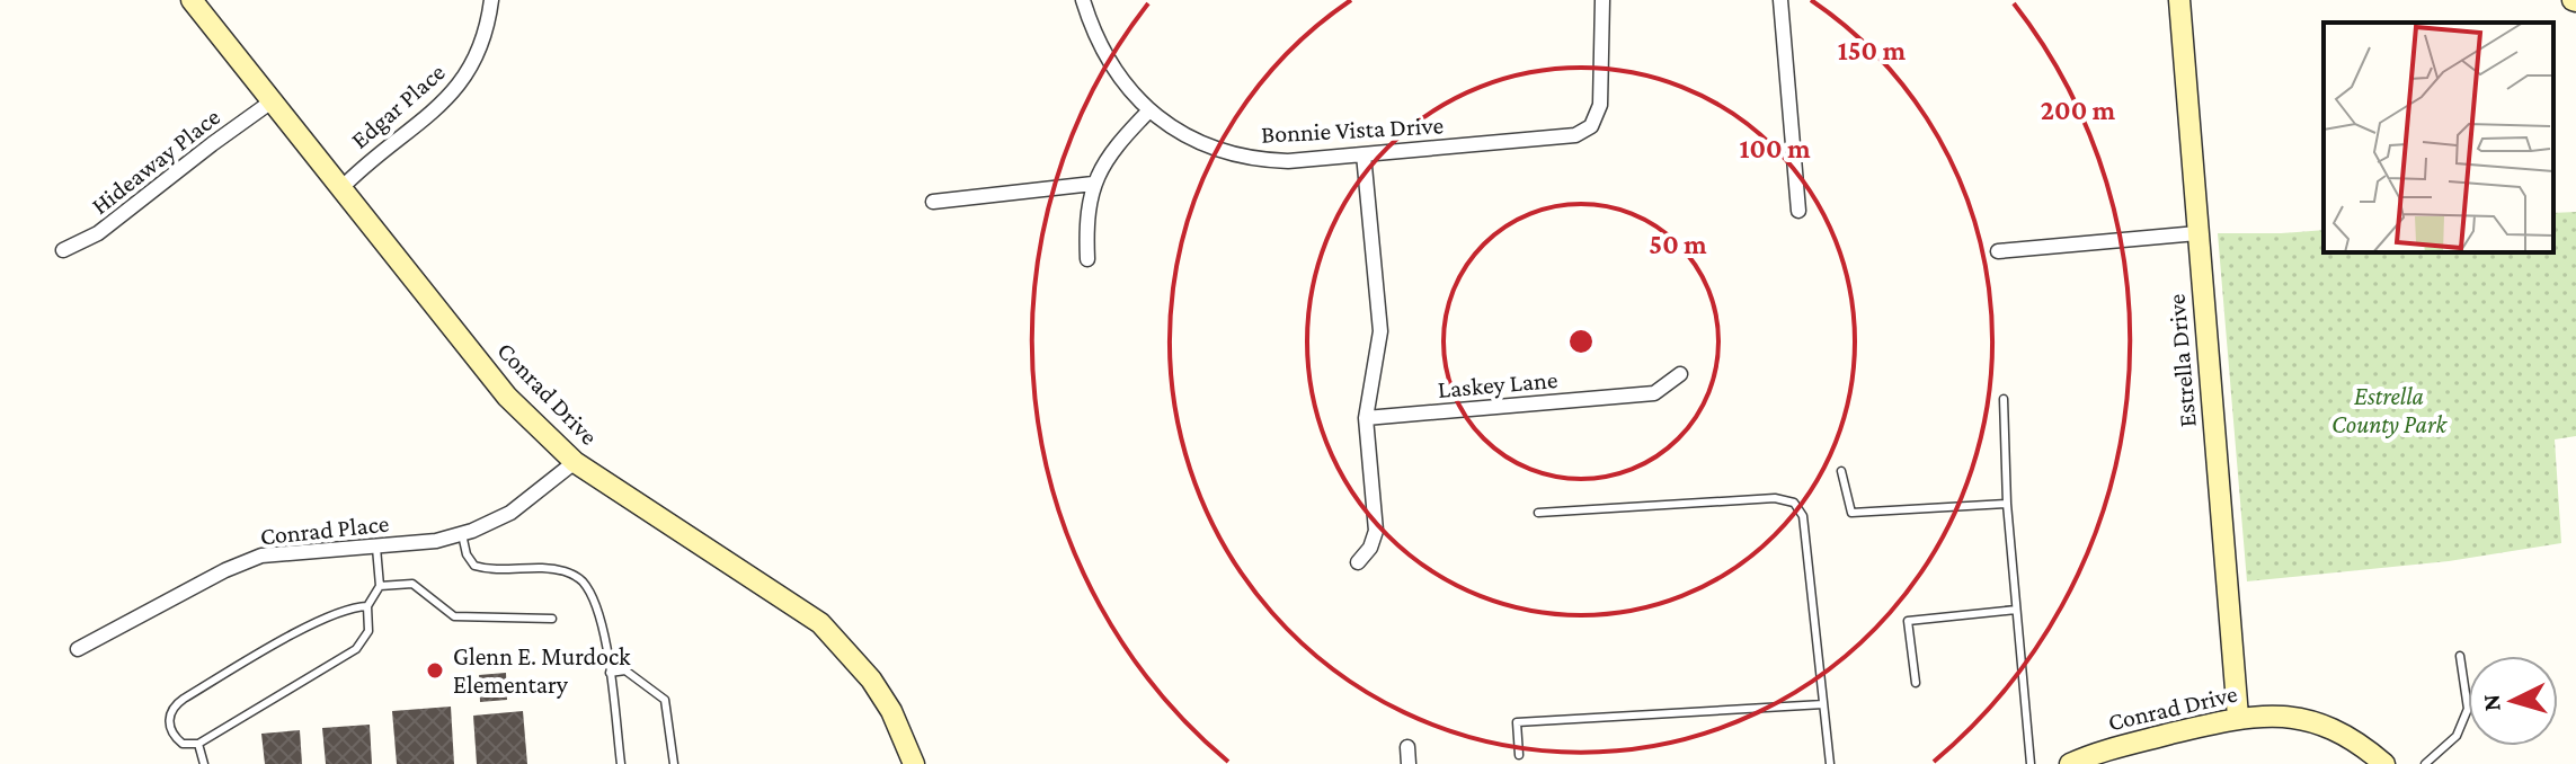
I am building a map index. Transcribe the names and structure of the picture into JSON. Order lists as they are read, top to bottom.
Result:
{
  "streets": {
    "street": [
      "Edgar Place",
      "Bonnie Vista Drive",
      "Hideaway Place",
      "Estrella Drive",
      "Laskey Lane",
      "Conrad Drive",
      "Conrad Place"
    ]
  },
  "crossings": [
    ["Edgar Place", "Conrad Drive"],
    ["Hideaway Place", "Conrad Drive"],
    ["Estrella Drive", "Conrad Drive"],
    ["Conrad Drive", "Conrad Place"]
  ],
  "parks": ["Estrella County Park"],
  "places": ["Glenn E. Murdock Elementary"],
  "north": "left",
  "rings": [
    "150 m",
    "200 m",
    "100 m",
    "50 m"
  ]
}
